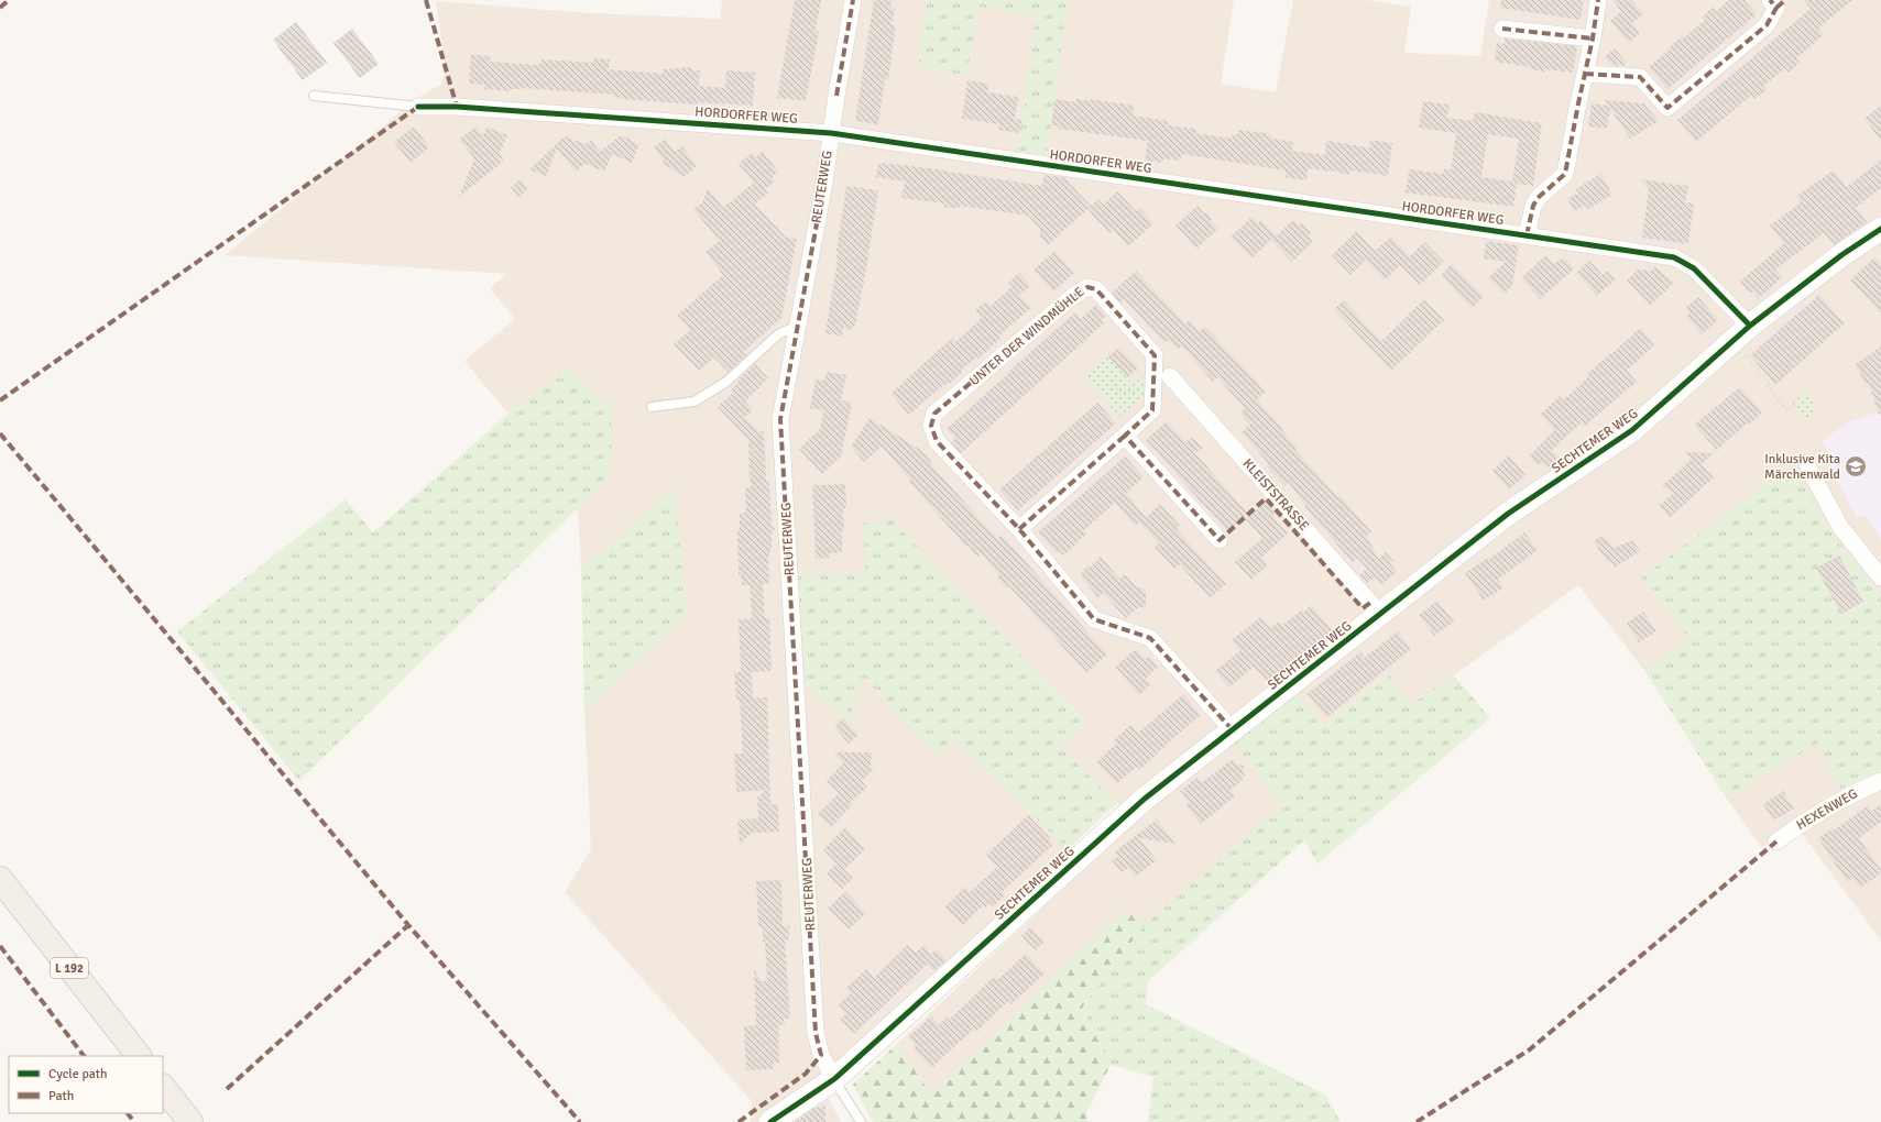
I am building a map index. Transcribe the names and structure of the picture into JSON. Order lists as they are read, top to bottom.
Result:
{
  "streets": {
    "main road": ["L 192"],
    "street": [
      "HORDORFER WEG",
      "REUTERWEG",
      "UNTER DER WINDMÜHLE",
      "SECHTEMER WEG",
      "KLEISTSTRASSE",
      "HEXENWEG"
    ]
  },
  "crossings": [
    ["HORDORFER WEG", "REUTERWEG"],
    ["HORDORFER WEG", "SECHTEMER WEG"],
    ["REUTERWEG", "SECHTEMER WEG"],
    ["UNTER DER WINDMÜHLE", "SECHTEMER WEG"],
    ["SECHTEMER WEG", "KLEISTSTRASSE"]
  ],
  "places": {
    "school or university": ["Inklusive Kita Märchenwald"]
  },
  "legend": ["Cycle path", "Path"]
}
